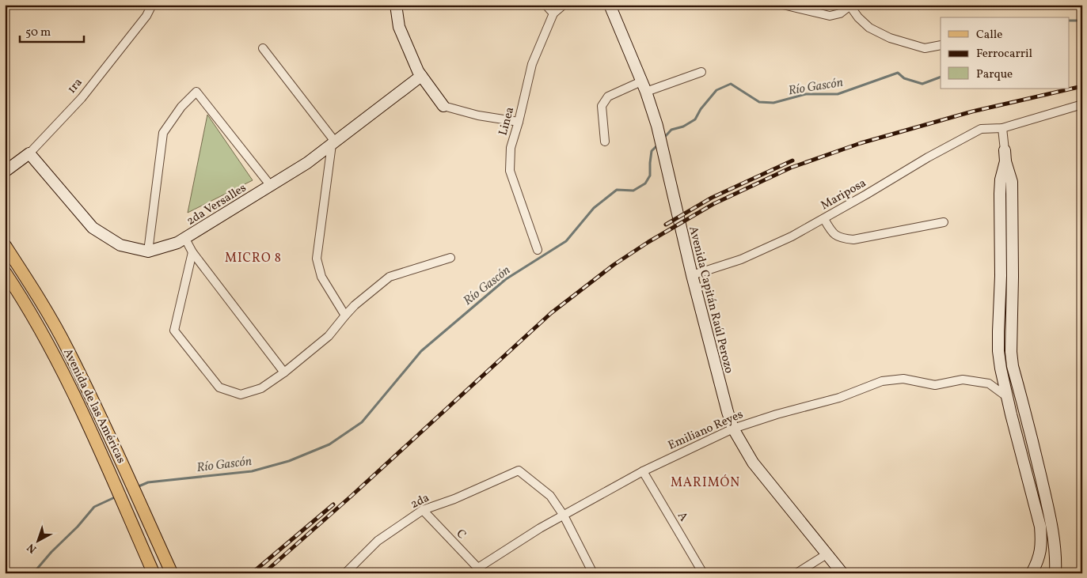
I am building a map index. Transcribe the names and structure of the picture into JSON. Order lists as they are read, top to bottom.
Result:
{
  "streets": {
    "main road": ["Avenida de las Américas"],
    "street": [
      "1ra",
      "Linea",
      "Mariposa",
      "2da Versalles",
      "Avenida Capitán Raúl Perozo",
      "Emiliano Reyes",
      "2da",
      "A",
      "C"
    ]
  },
  "crossings": [
    ["1ra", "2da Versalles"],
    ["Mariposa", "Avenida Capitán Raúl Perozo"],
    ["Avenida Capitán Raúl Perozo", "Emiliano Reyes"],
    ["Emiliano Reyes", "2da"],
    ["Emiliano Reyes", "A"],
    ["Emiliano Reyes", "C"],
    ["2da", "C"]
  ],
  "districts": ["MICRO 8", "MARIMÓN"],
  "water": ["Río Gascón"],
  "legend": ["Calle", "Ferrocarril", "Parque"],
  "scale_bar": "50 m",
  "north": "bottom left"
}
